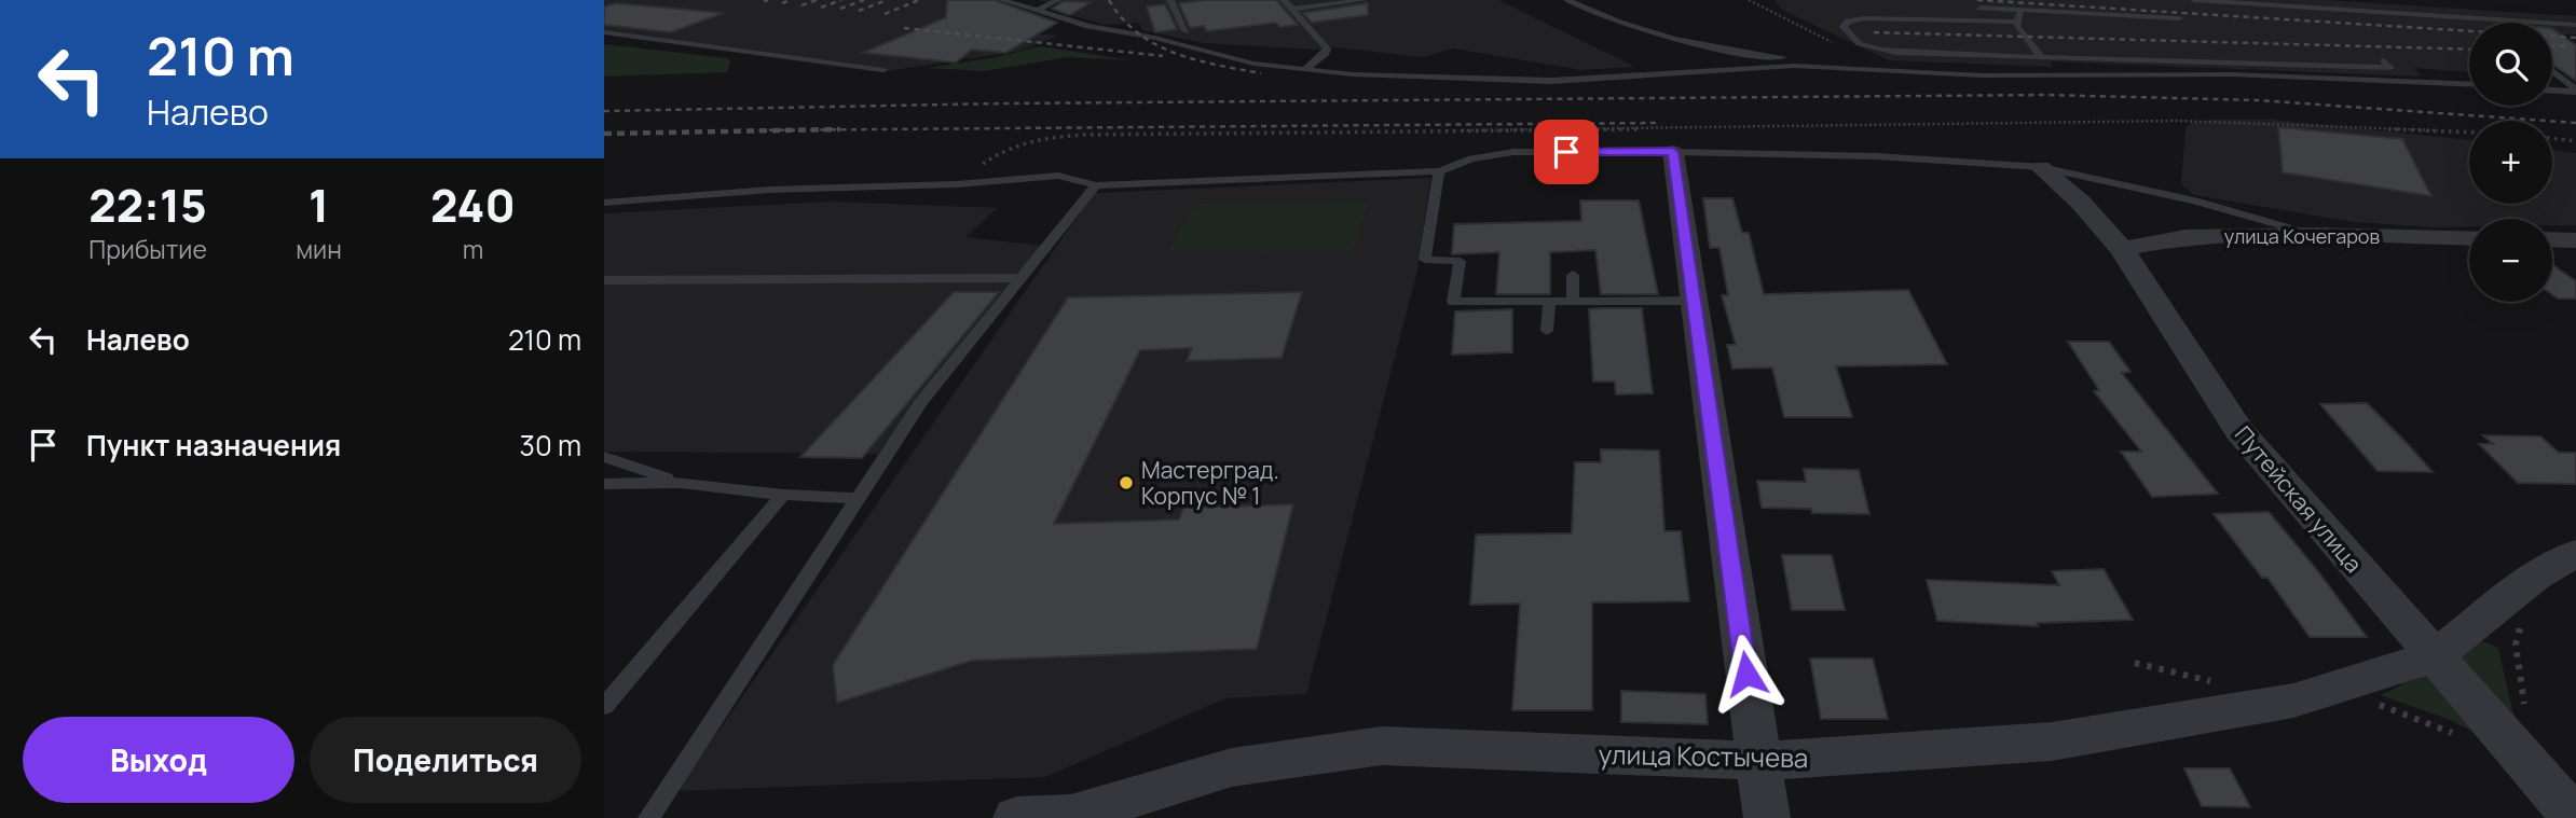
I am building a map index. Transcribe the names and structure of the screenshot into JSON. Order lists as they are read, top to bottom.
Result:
{
  "streets": {
    "street": ["улица Кочегаров", "Путейская улица", "улица Костычева"]
  },
  "crossings": [
    ["улица Кочегаров", "Путейская улица"],
    ["Путейская улица", "улица Костычева"]
  ],
  "places": ["Мастерград. Корпус № 1"],
  "page": {
    "turn": ["210 m", "Налево"],
    "map_buttons": ["+", "−"],
    "eta": [
      "22:15",
      "Прибытие",
      "1",
      "мин",
      "240",
      "m"
    ],
    "list": [
      {
        "name": "Налево",
        "value": "210 m"
      },
      {
        "name": "Пункт назначения",
        "value": "30 m"
      }
    ],
    "buttons": ["Выход", "Поделиться"]
  }
}
